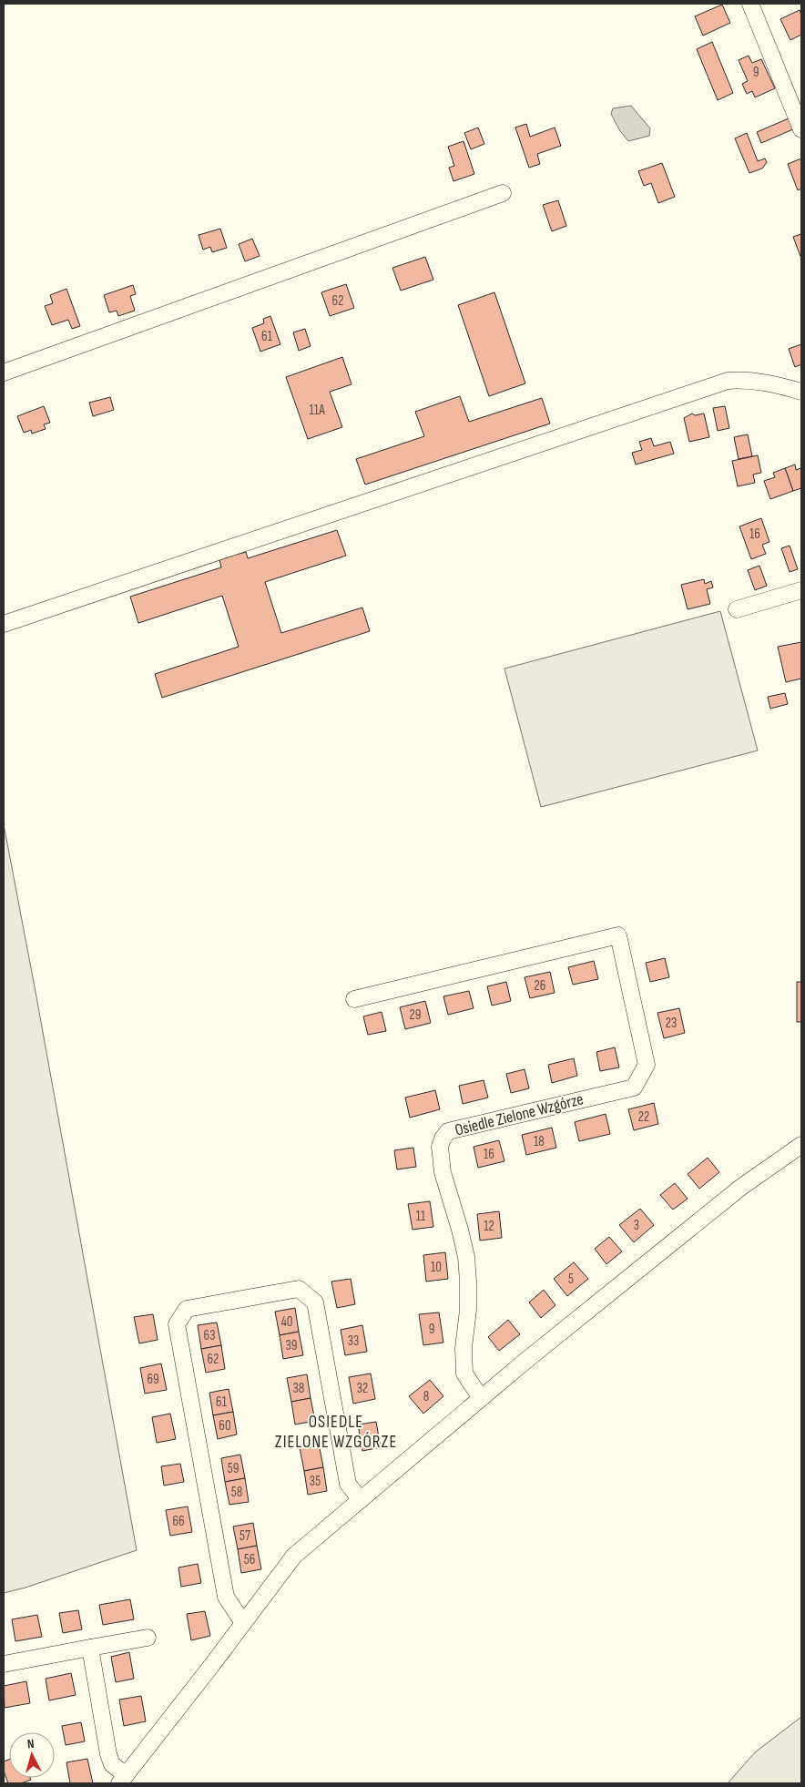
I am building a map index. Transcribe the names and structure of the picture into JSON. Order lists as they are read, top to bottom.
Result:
{
  "streets": {
    "street": ["Osiedle Zielone Wzgórze"]
  },
  "districts": ["OSIEDLE ZIELONE WZGÓRZE"],
  "house_numbers": [
    "9",
    "62",
    "61",
    "11A",
    "16",
    "26",
    "29",
    "23",
    "22",
    "18",
    "16",
    "11",
    "3",
    "12",
    "10",
    "5",
    "40",
    "9",
    "63",
    "33",
    "39",
    "62",
    "69",
    "38",
    "32",
    "8",
    "61",
    "60",
    "59",
    "35",
    "58",
    "66",
    "57",
    "56"
  ],
  "north": "top"
}
